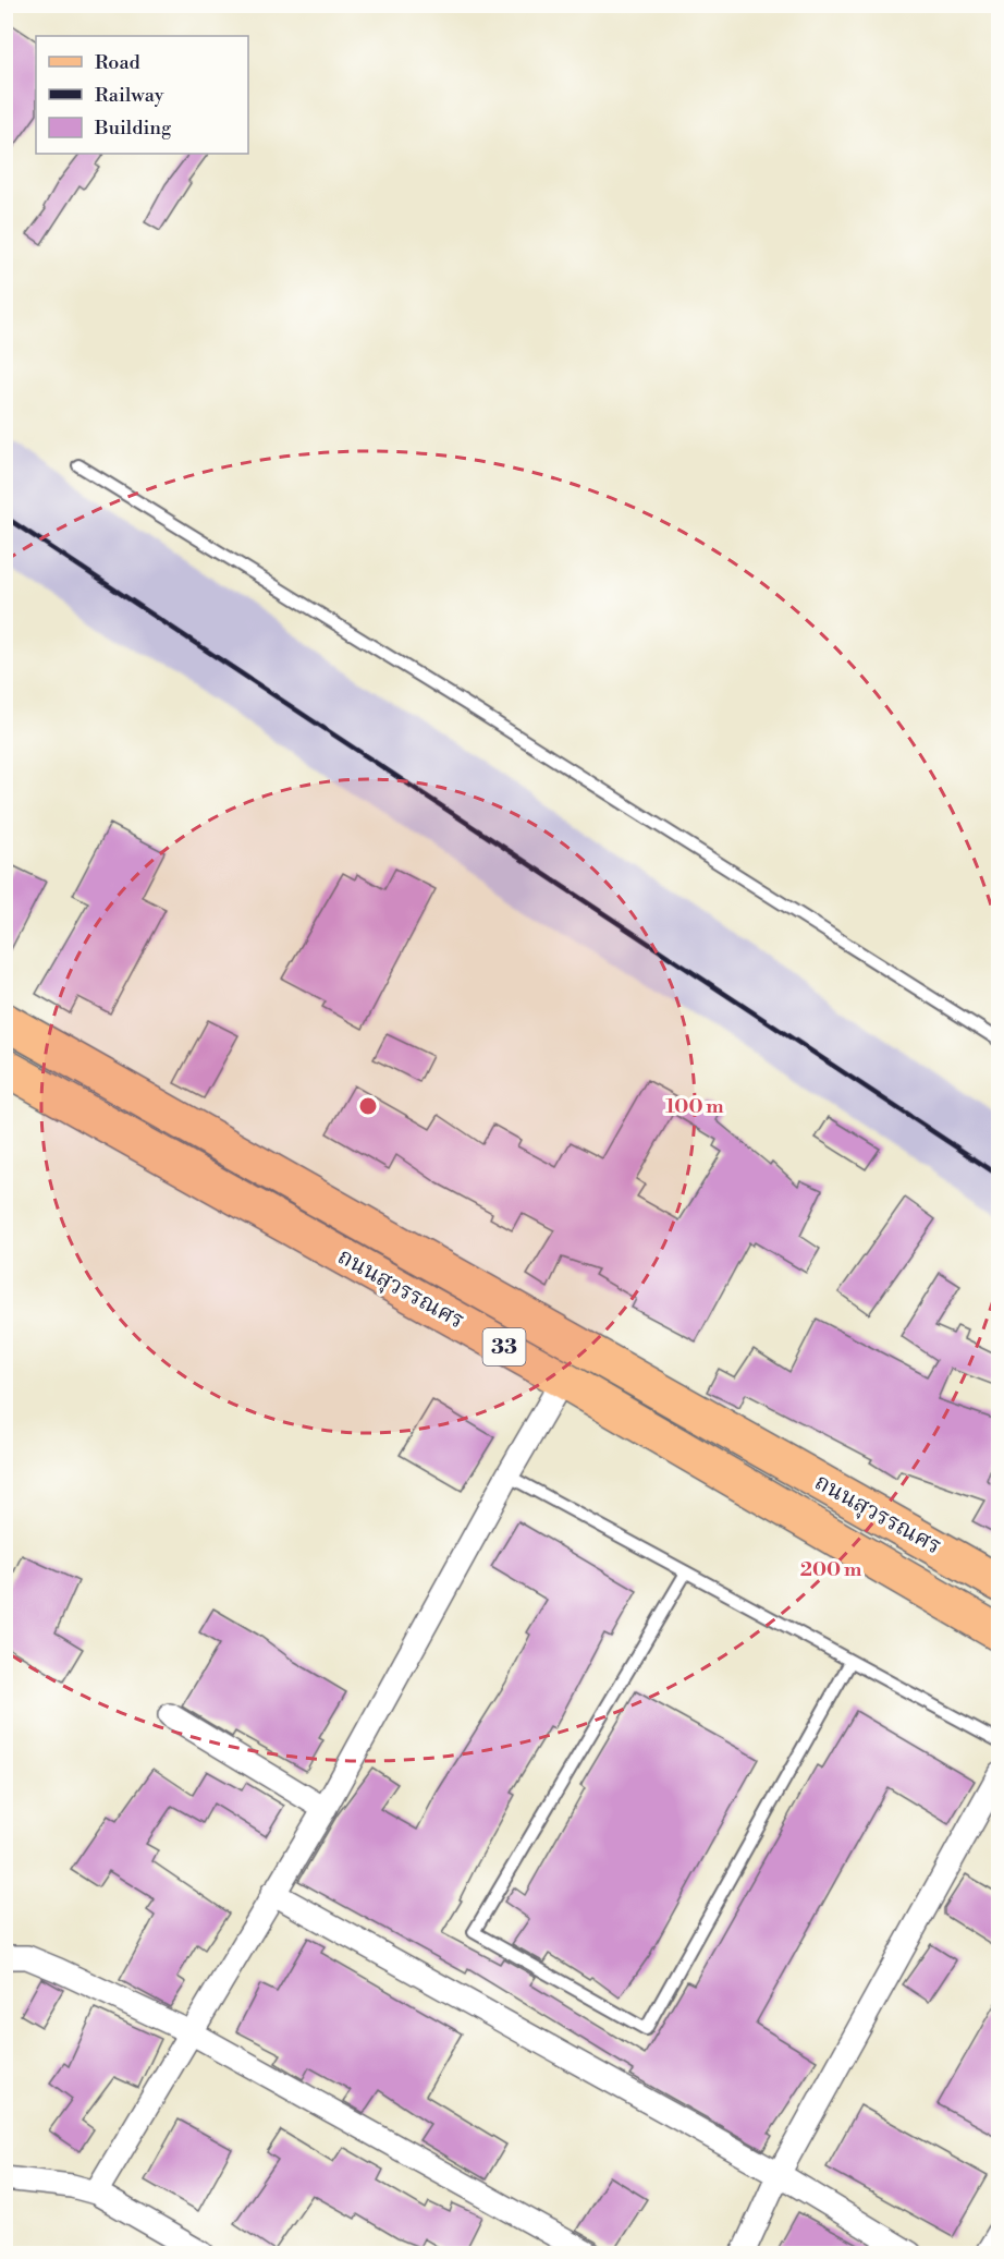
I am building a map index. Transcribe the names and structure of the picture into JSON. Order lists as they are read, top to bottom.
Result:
{
  "streets": {
    "main road": ["ถนนสุวรรณศร", "33"]
  },
  "legend": ["Road", "Railway", "Building"],
  "rings": ["100 m", "200 m"]
}
